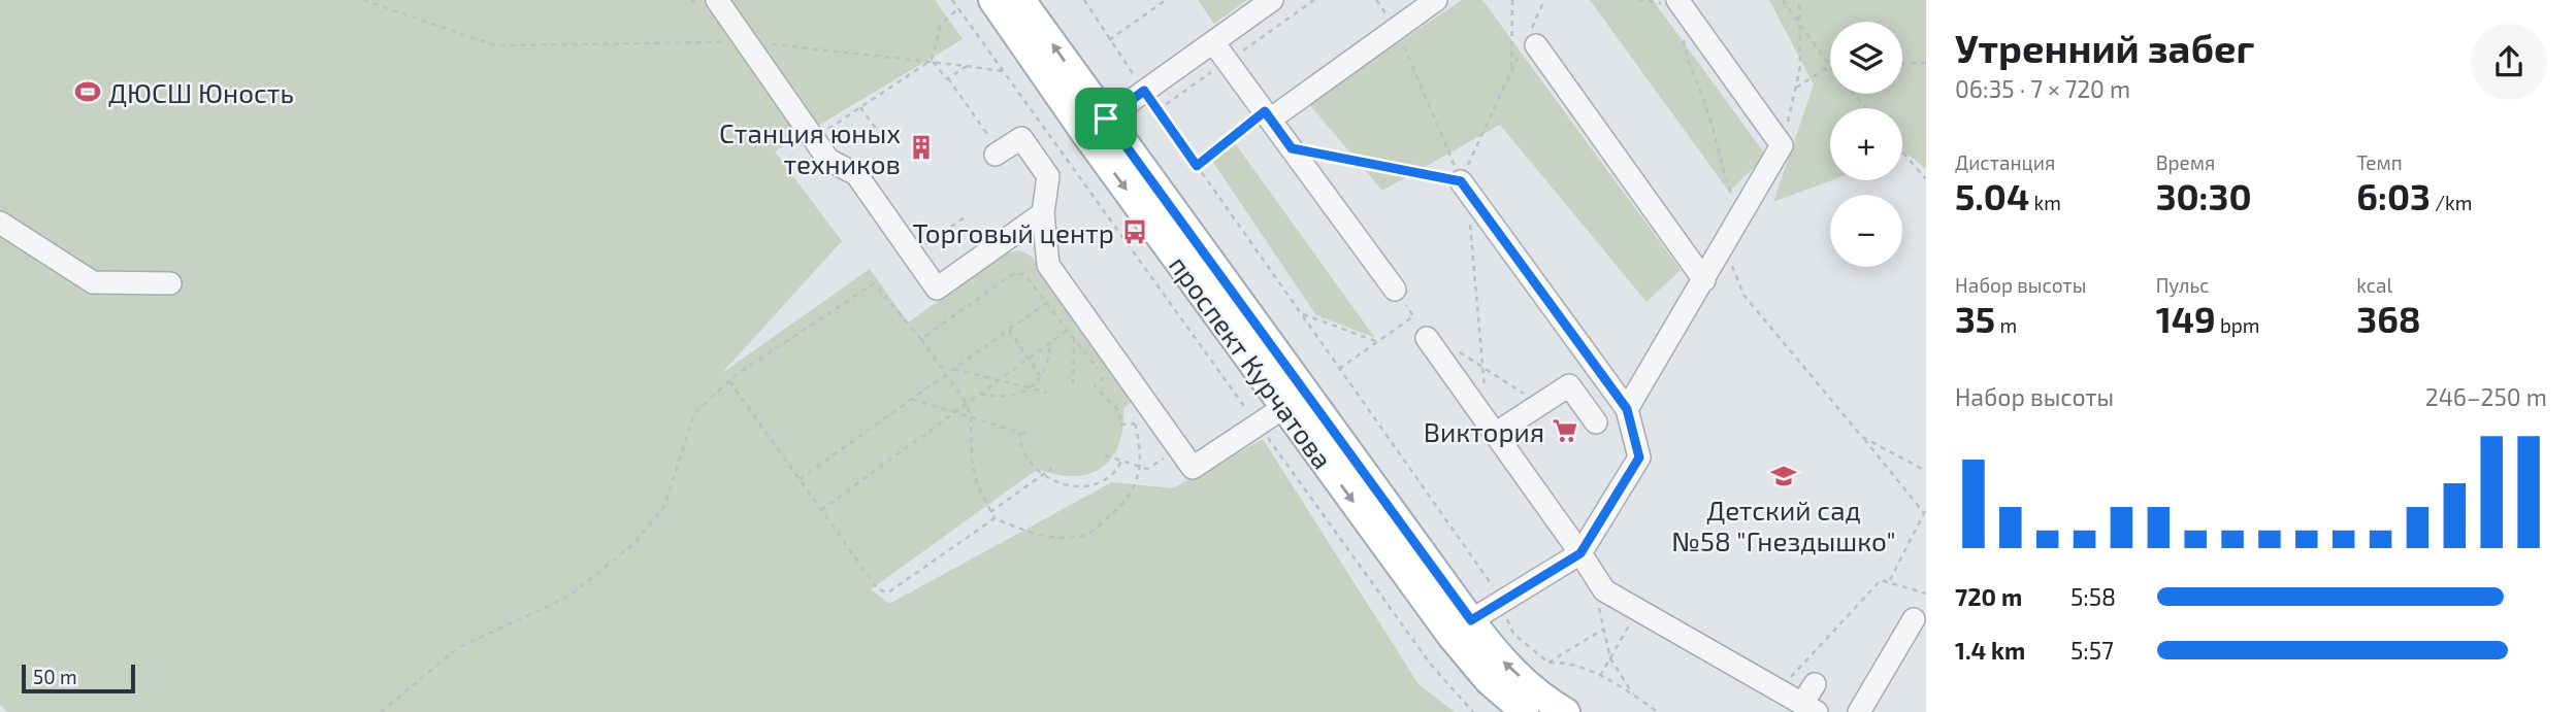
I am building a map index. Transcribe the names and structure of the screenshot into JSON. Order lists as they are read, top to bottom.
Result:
{
  "streets": {
    "main road": ["проспект Курчатова"]
  },
  "places": {
    "sports": ["ДЮСШ Юность"],
    "building": ["Станция юных техников"],
    "bus stop": ["Торговый центр"],
    "supermarket": ["Виктория"],
    "school or university": ["Детский сад №58 \"Гнездышко\""]
  },
  "scale_bar": "50 m",
  "page": {
    "heading": ["Утренний забег", "06:35 · 7 × 720 m"],
    "map_buttons": ["+", "−"],
    "stats": [
      ["Дистанция", "5.04 km"],
      ["Время", "30:30"],
      ["Темп", "6:03 /km"],
      ["Набор высоты", "35 m"],
      ["Пульс", "149 bpm"],
      ["kcal", "368"]
    ],
    "chart": ["Набор высоты", "246–250 m"],
    "list": [
      {
        "name": "720 m",
        "note": "5:58"
      },
      {
        "name": "1.4 km",
        "note": "5:57"
      }
    ],
    "scale": "50 m"
  }
}
